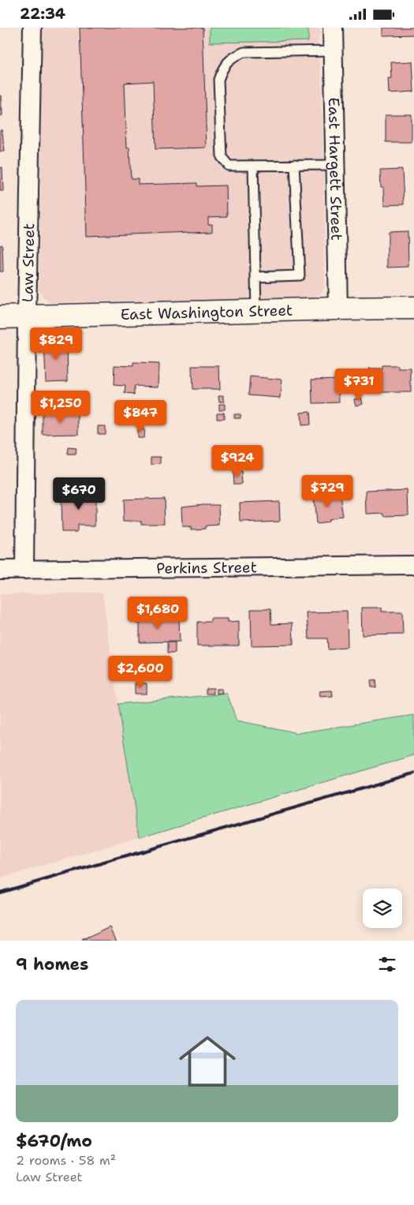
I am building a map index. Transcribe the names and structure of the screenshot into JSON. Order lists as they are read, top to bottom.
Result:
{
  "streets": {
    "street": [
      "East Hargett Street",
      "Law Street",
      "East Washington Street",
      "Perkins Street"
    ]
  },
  "crossings": [
    ["East Hargett Street", "East Washington Street"],
    ["Law Street", "East Washington Street"],
    ["Law Street", "Perkins Street"]
  ],
  "page": {
    "status": "22:34",
    "price": [
      "$829",
      "$731",
      "$1,250",
      "$847",
      "$924",
      "$729",
      "$670",
      "$1,680",
      "$2,600"
    ],
    "heading": "9 homes",
    "list": [
      {
        "name": "$670/mo",
        "note": "2 rooms · 58 m² · Law Street"
      }
    ]
  }
}
